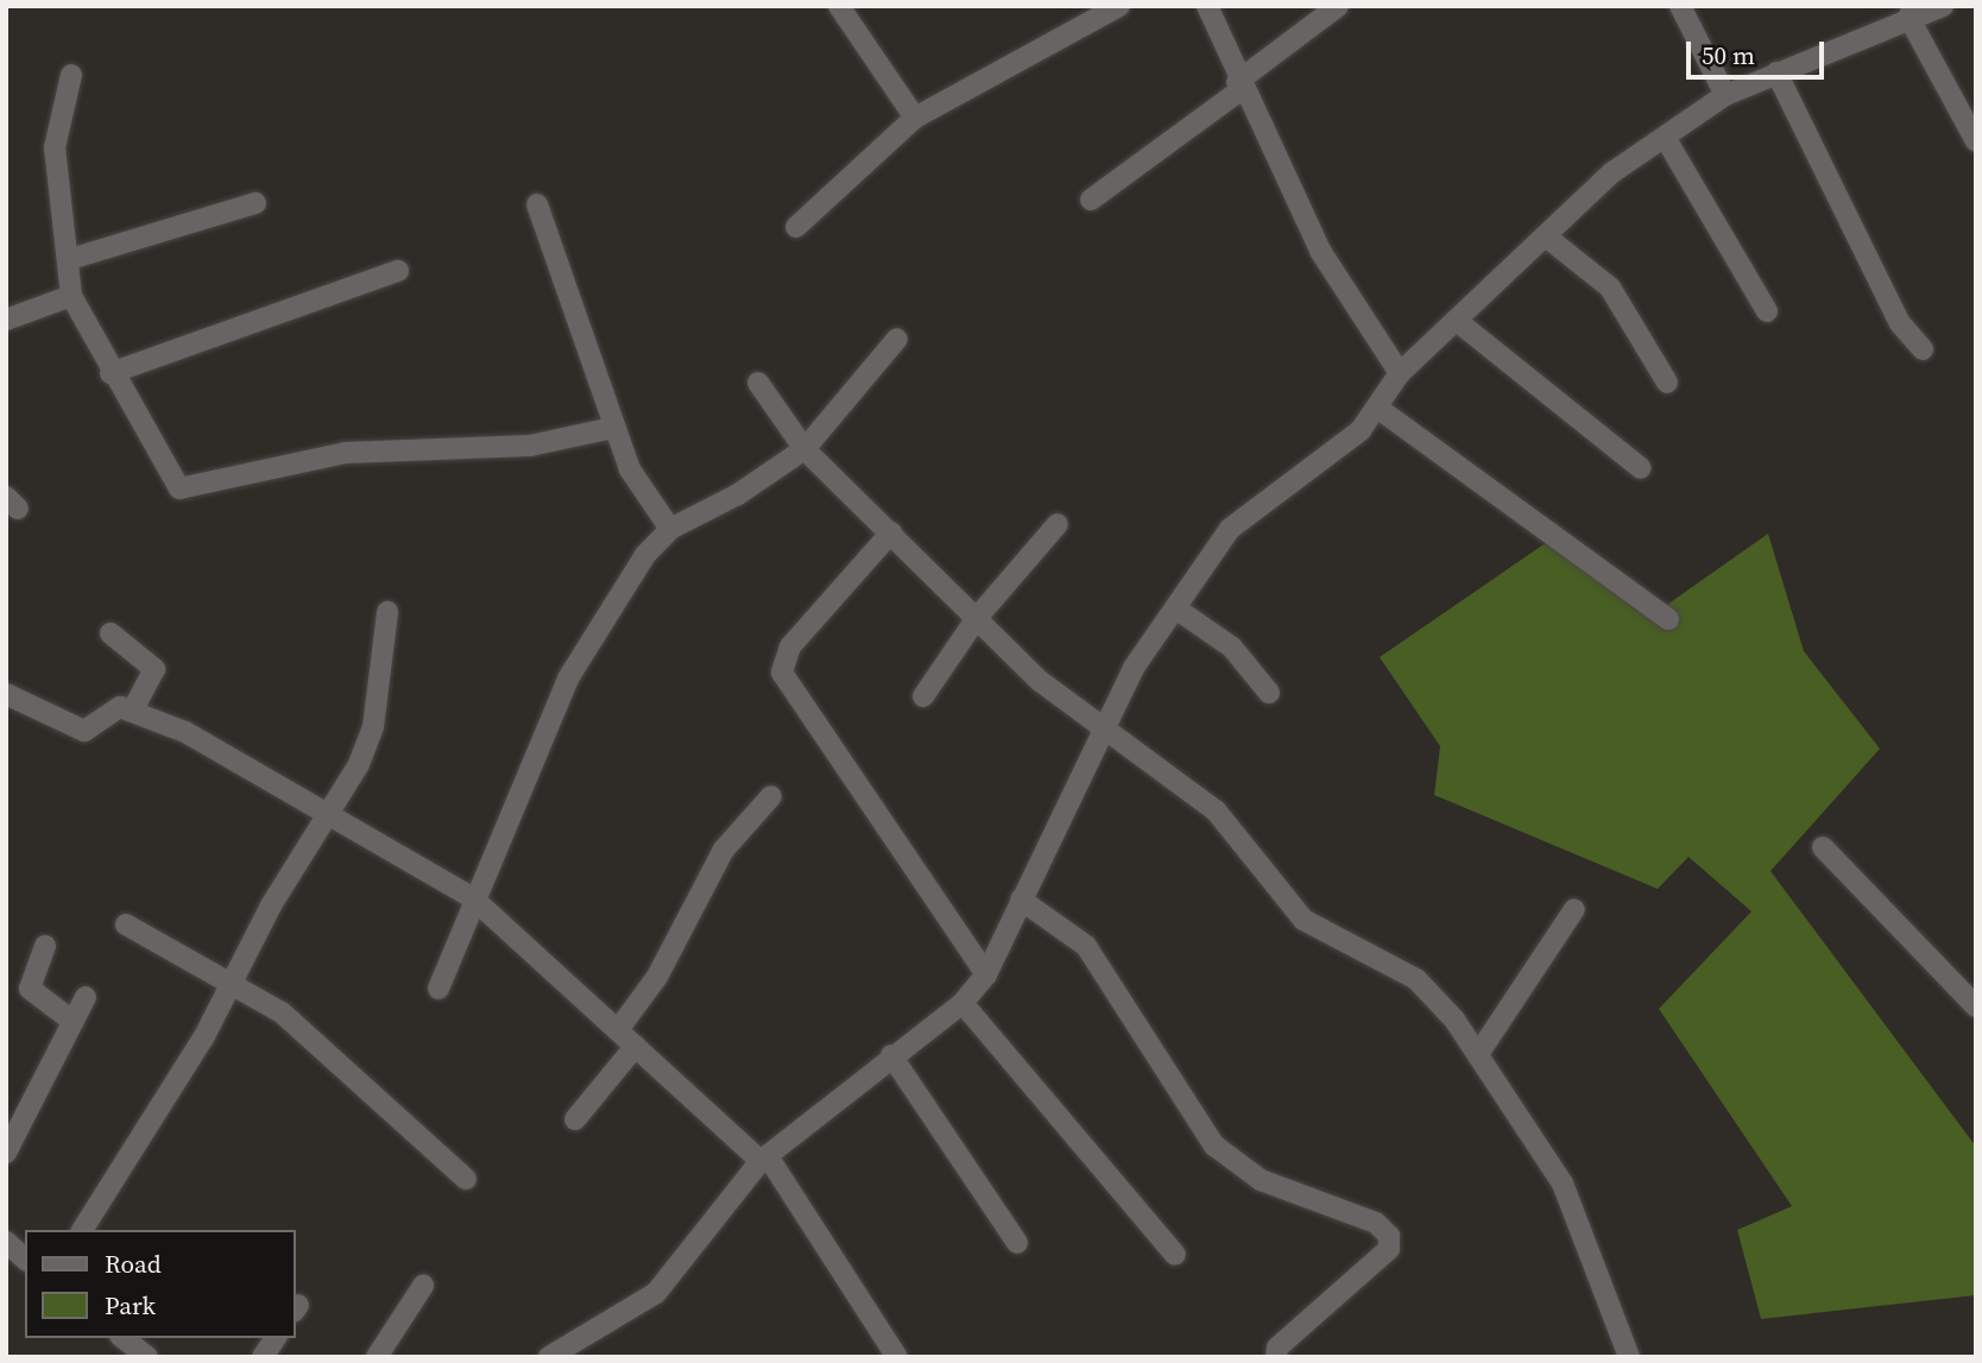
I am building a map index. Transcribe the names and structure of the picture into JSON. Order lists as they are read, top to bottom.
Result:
{
  "legend": ["Road", "Park"],
  "scale_bar": "50 m"
}
